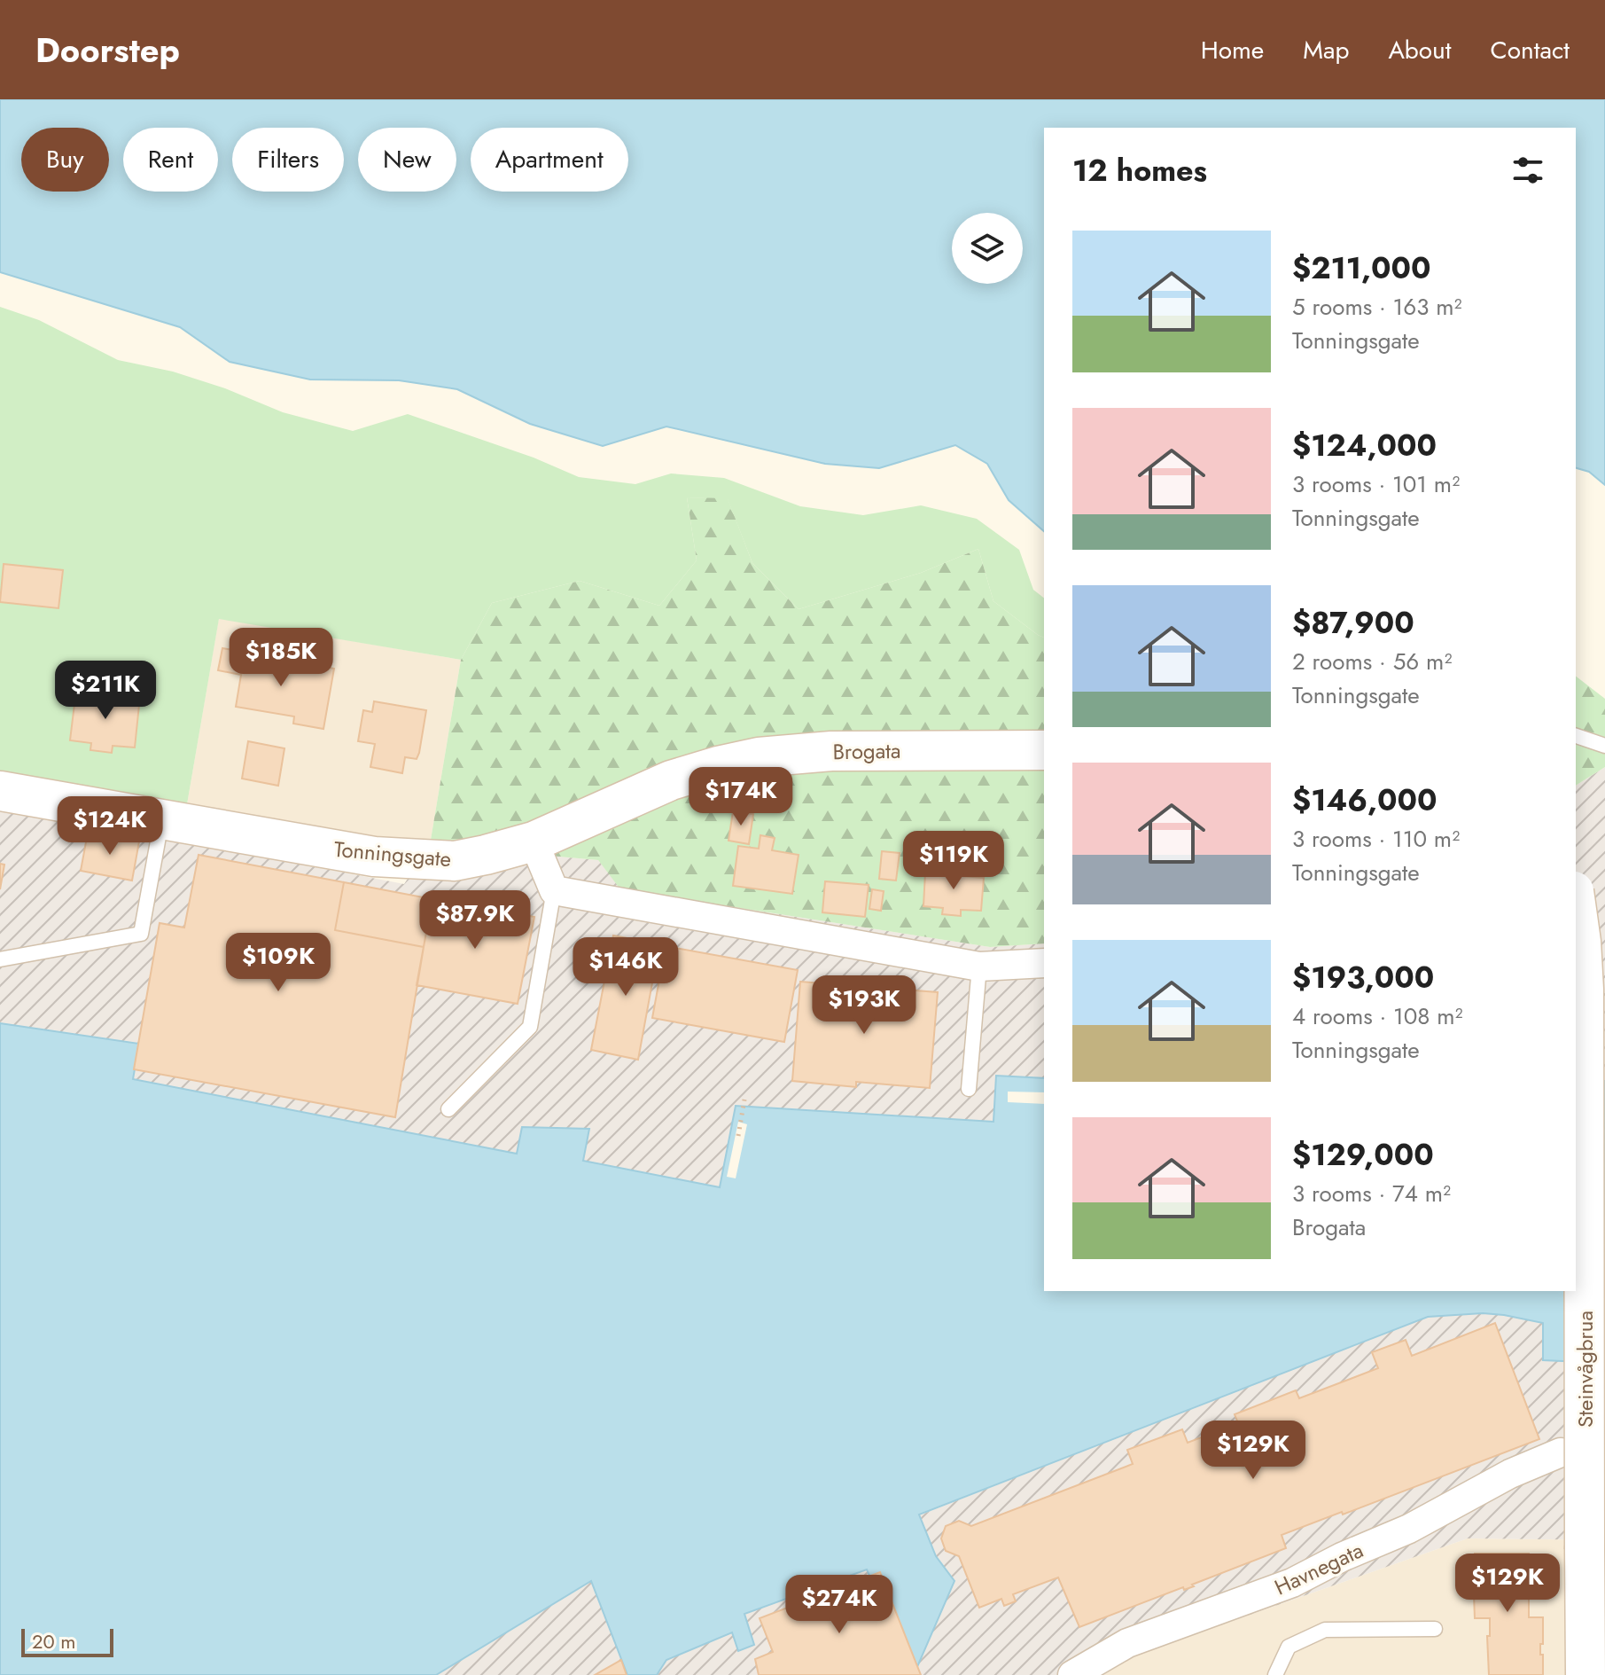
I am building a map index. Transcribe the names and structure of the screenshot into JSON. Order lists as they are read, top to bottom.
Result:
{
  "streets": {
    "main road": ["Brogata", "Tonningsgate", "Steinvågbrua"],
    "street": ["Havnegata"]
  },
  "crossings": [
    ["Brogata", "Tonningsgate"]
  ],
  "scale_bar": "20 m",
  "page": {
    "header": "Doorstep",
    "nav": [
      "Home",
      "Map",
      "About",
      "Contact"
    ],
    "chip": [
      "Buy",
      "Rent",
      "Filters",
      "New",
      "Apartment"
    ],
    "heading": "12 homes",
    "list": [
      {
        "name": "$211,000",
        "note": "5 rooms · 163 m² · Tonningsgate"
      },
      {
        "name": "$124,000",
        "note": "3 rooms · 101 m² · Tonningsgate"
      },
      {
        "name": "$87,900",
        "note": "2 rooms · 56 m² · Tonningsgate"
      },
      {
        "name": "$146,000",
        "note": "3 rooms · 110 m² · Tonningsgate"
      },
      {
        "name": "$193,000",
        "note": "4 rooms · 108 m² · Tonningsgate"
      },
      {
        "name": "$129,000",
        "note": "3 rooms · 74 m² · Brogata"
      }
    ],
    "price": [
      "$185K",
      "$211K",
      "$174K",
      "$124K",
      "$119K",
      "$87.9K",
      "$109K",
      "$146K",
      "$193K",
      "$129K",
      "$129K",
      "$274K"
    ],
    "scale": "20 m"
  }
}
